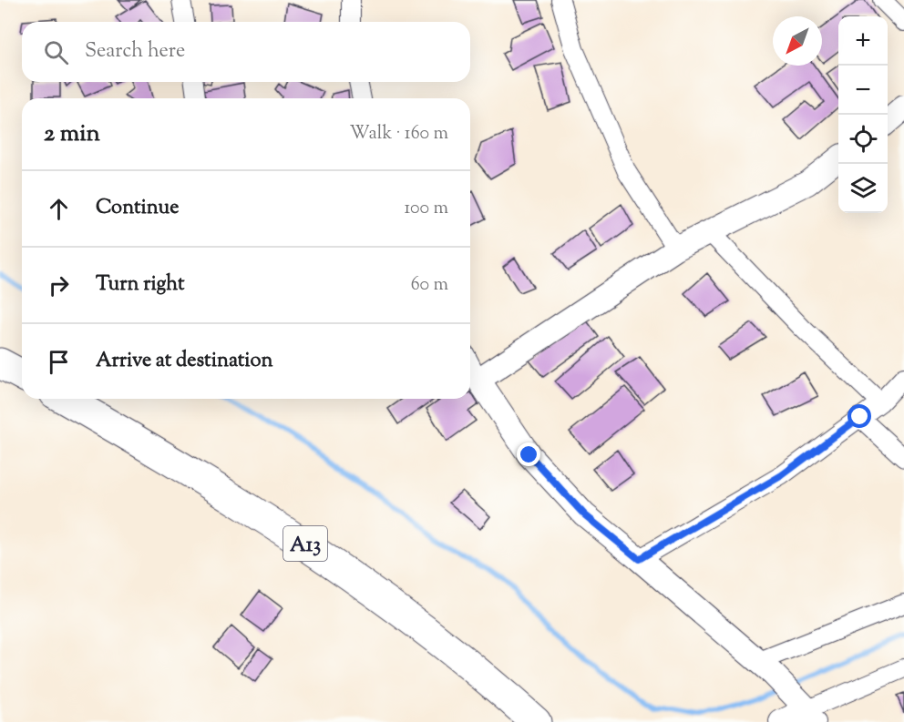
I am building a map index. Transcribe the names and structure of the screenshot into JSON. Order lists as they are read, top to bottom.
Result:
{
  "streets": {
    "highway": ["A13"]
  },
  "north": "bottom left",
  "page": {
    "map_buttons": ["+", "−"],
    "search": "Search here",
    "heading": ["2 min", "Walk · 160 m"],
    "list": [
      ["Continue", "100 m"],
      ["Turn right", "60 m"],
      "Arrive at destination"
    ]
  }
}
